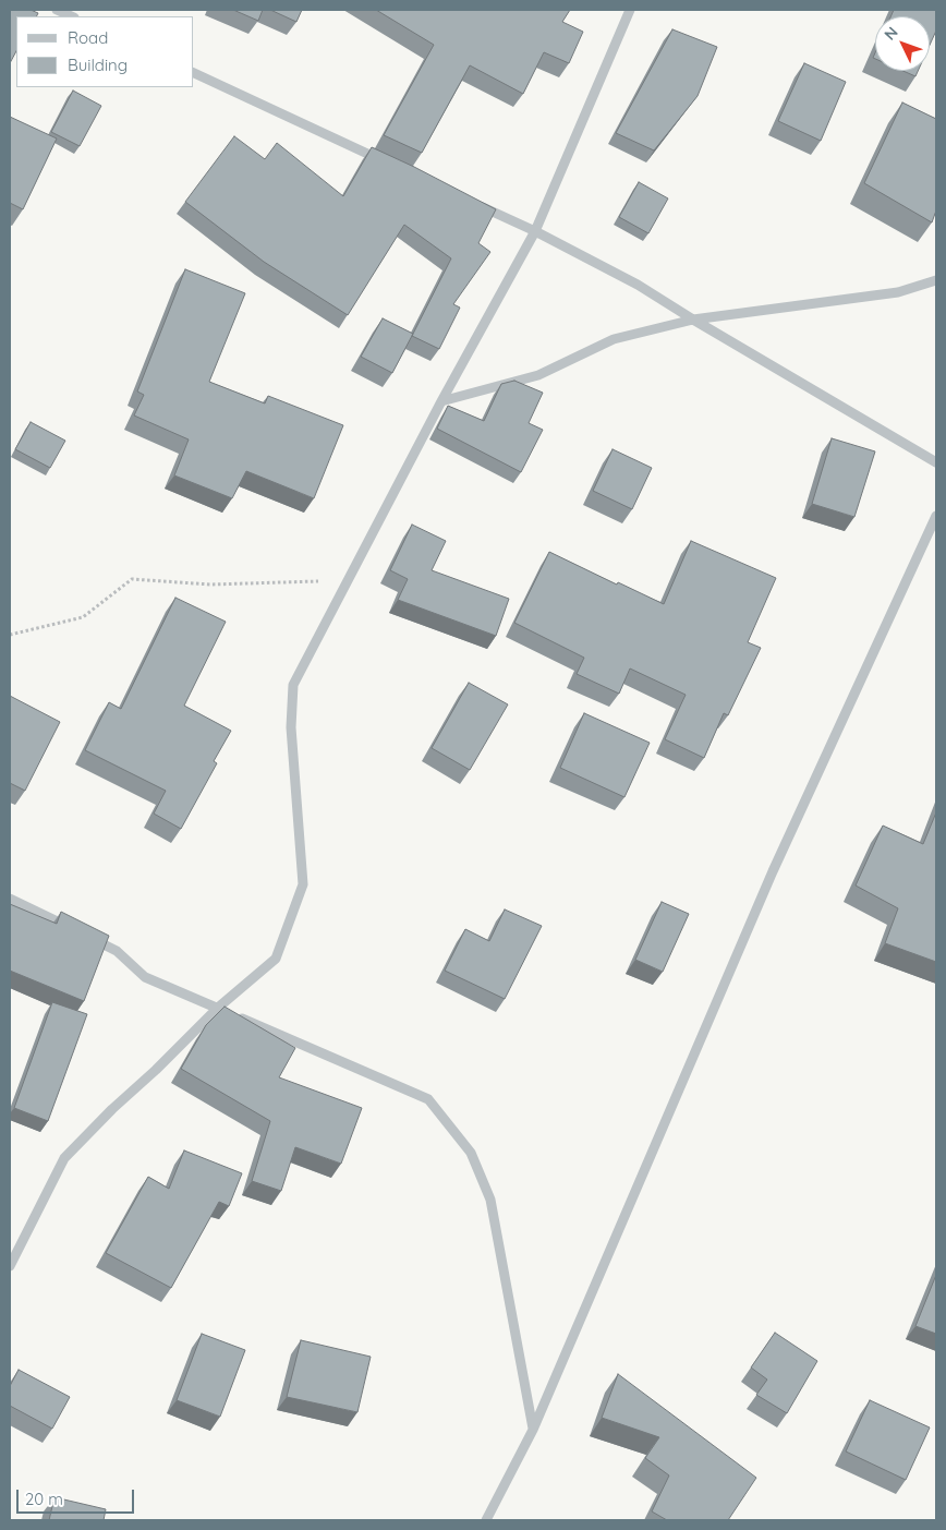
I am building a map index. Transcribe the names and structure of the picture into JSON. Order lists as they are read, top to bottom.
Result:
{
  "legend": ["Road", "Building"],
  "scale_bar": "20 m",
  "north": "top left"
}
